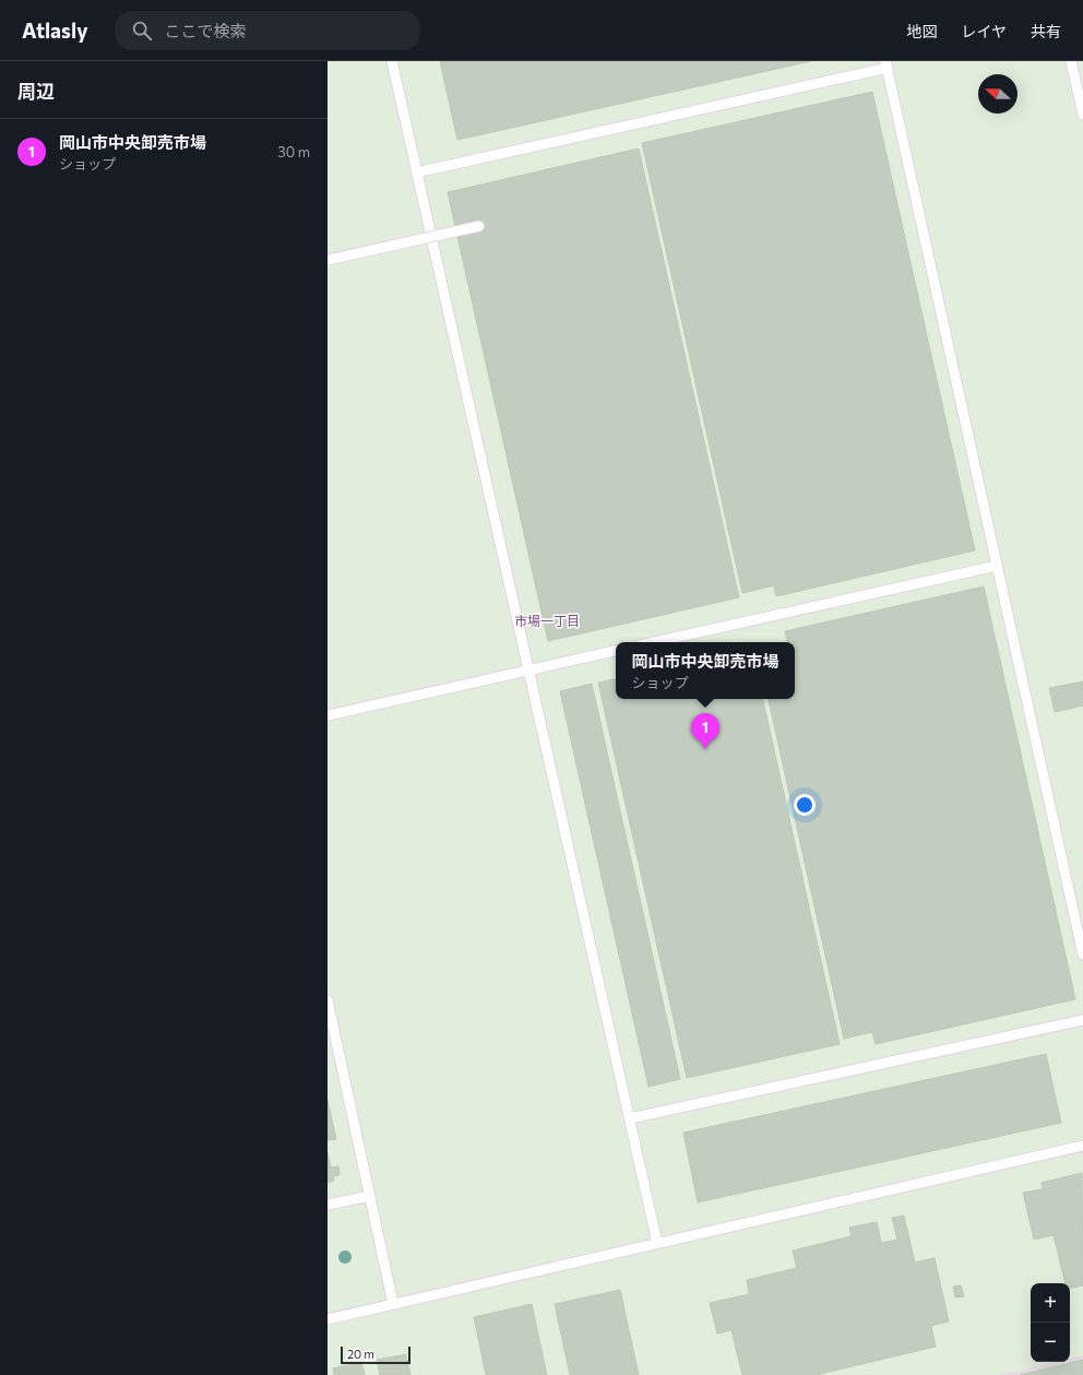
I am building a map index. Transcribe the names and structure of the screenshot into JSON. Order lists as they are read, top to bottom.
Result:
{
  "districts": ["市場一丁目"],
  "scale_bar": "20 m",
  "north": "left",
  "page": {
    "header": "Atlasly",
    "search": "ここで検索",
    "nav": ["地図", "レイヤ", "共有"],
    "heading": "周辺",
    "list": [
      {
        "mark": "1",
        "name": "岡山市中央卸売市場",
        "note": "ショップ",
        "value": "30 m"
      }
    ],
    "popup": ["岡山市中央卸売市場", "ショップ"],
    "pins": "1",
    "map_buttons": ["+", "−"],
    "scale": "20 m"
  }
}
